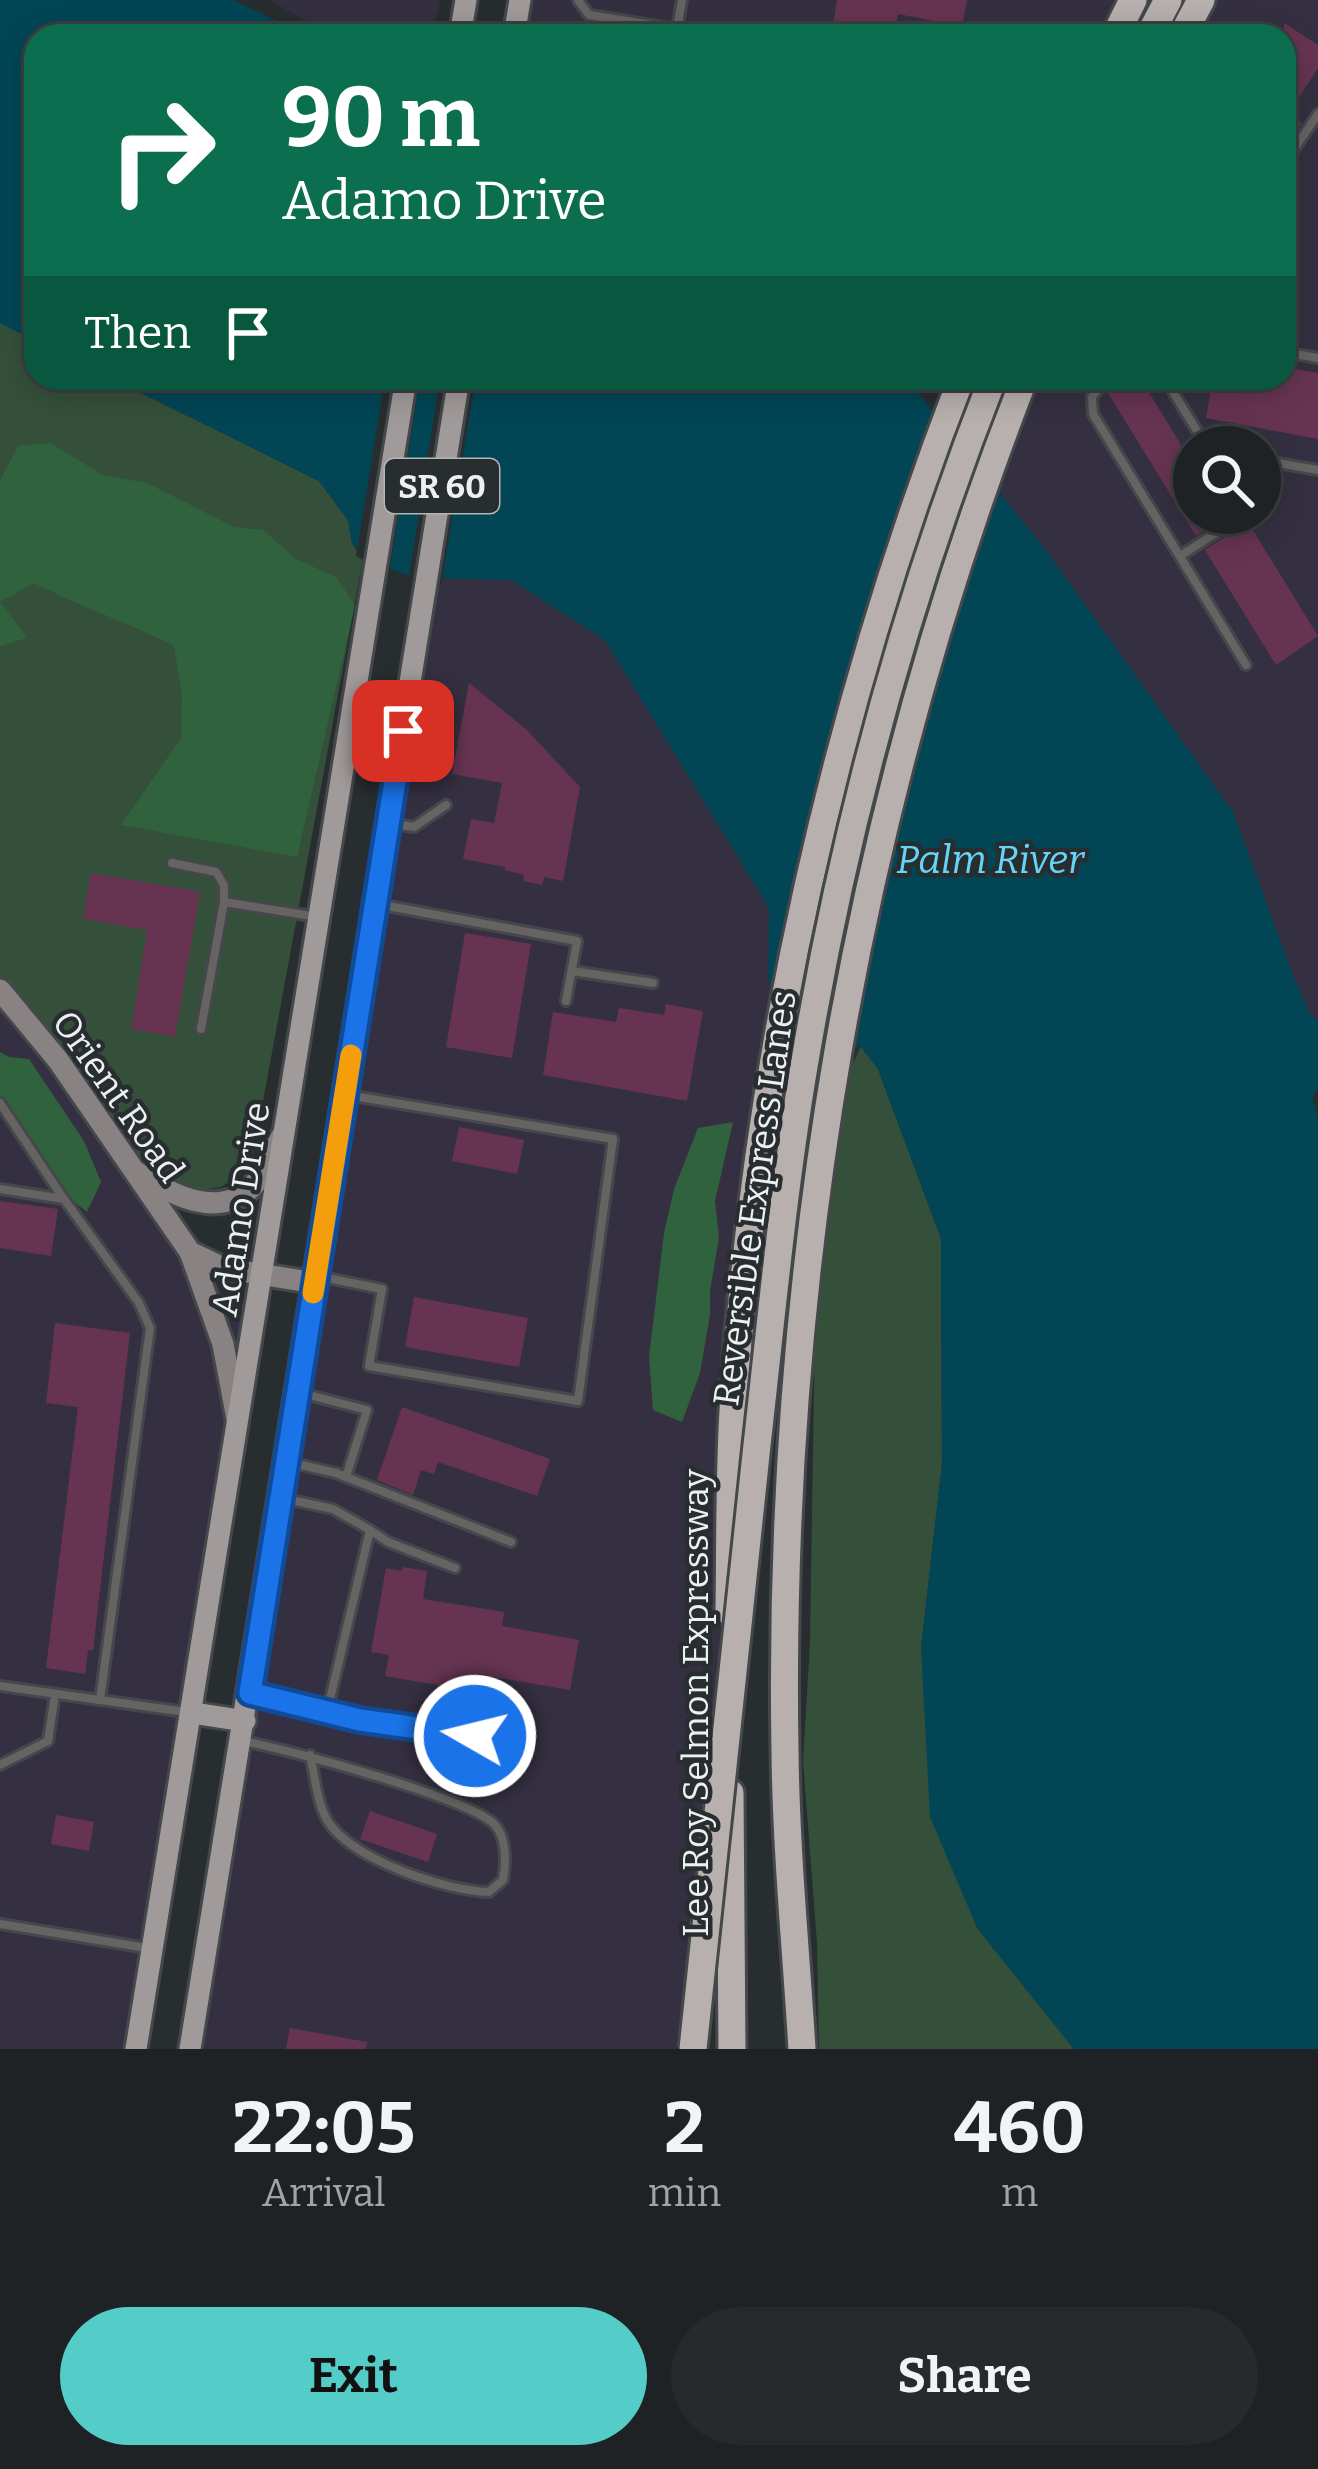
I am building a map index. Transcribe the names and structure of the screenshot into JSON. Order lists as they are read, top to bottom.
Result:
{
  "streets": {
    "highway": ["Reversible Express Lanes", "Lee Roy Selmon Expressway"],
    "main road": ["SR 60", "Adamo Drive"],
    "street": ["Orient Road"]
  },
  "crossings": [
    ["Orient Road", "Adamo Drive"]
  ],
  "water": ["Palm River"],
  "page": {
    "turn": ["90 m", "Adamo Drive"],
    "then": "Then",
    "eta": [
      "22:05",
      "Arrival",
      "2",
      "min",
      "460",
      "m"
    ],
    "buttons": ["Exit", "Share"]
  }
}
